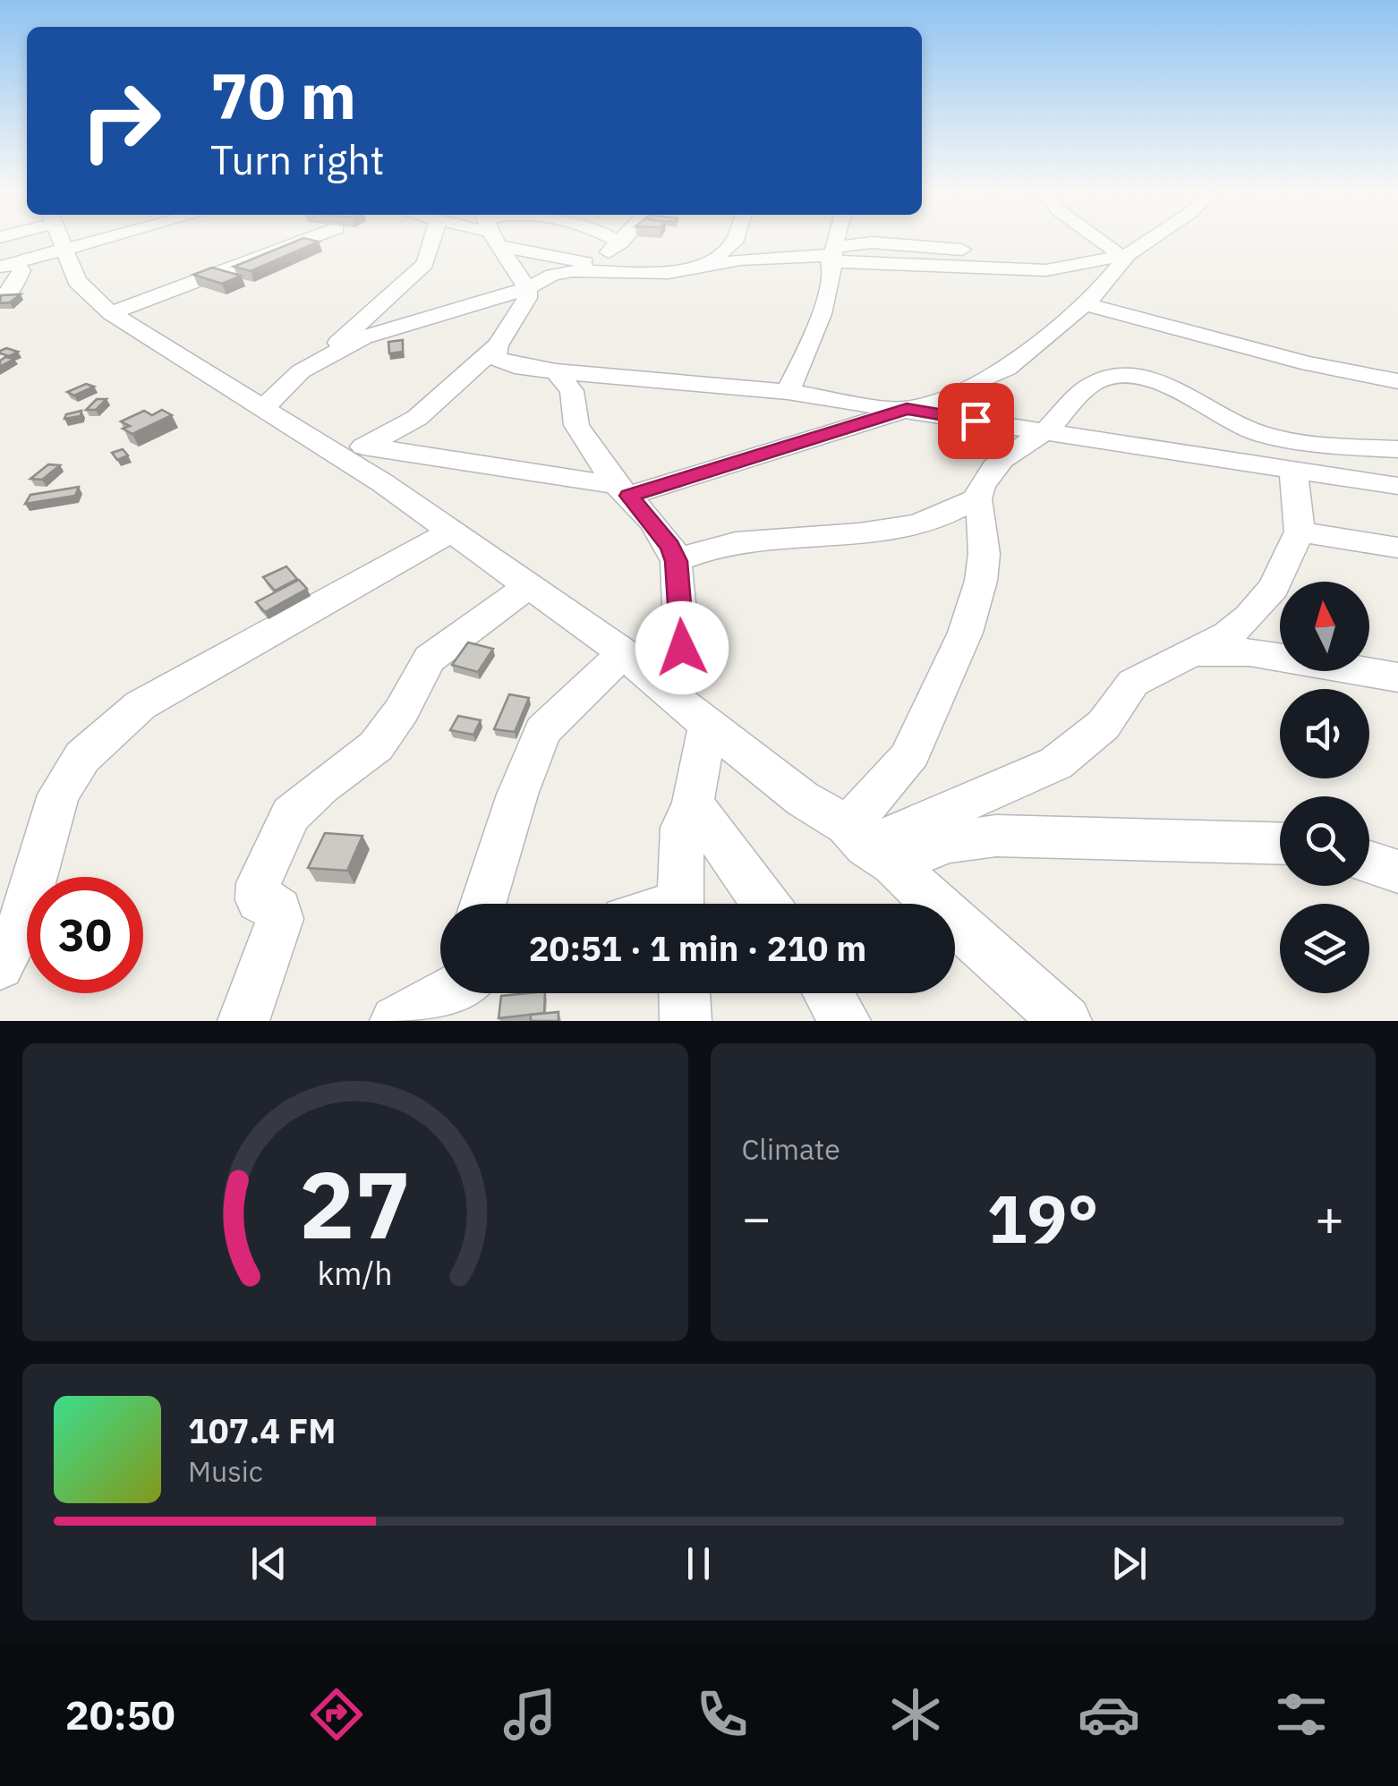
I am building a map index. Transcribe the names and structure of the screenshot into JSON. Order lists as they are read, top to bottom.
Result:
{
  "north": "top",
  "page": {
    "turn": ["70 m", "Turn right"],
    "limit": "30",
    "trip": "20:51 · 1 min · 210 m",
    "tile": "Climate",
    "heat": ["−", "19°", "+"],
    "song": ["107.4 FM", "Music"],
    "tabs": "20:50",
    "gauge": ["27", "km/h"]
  }
}
